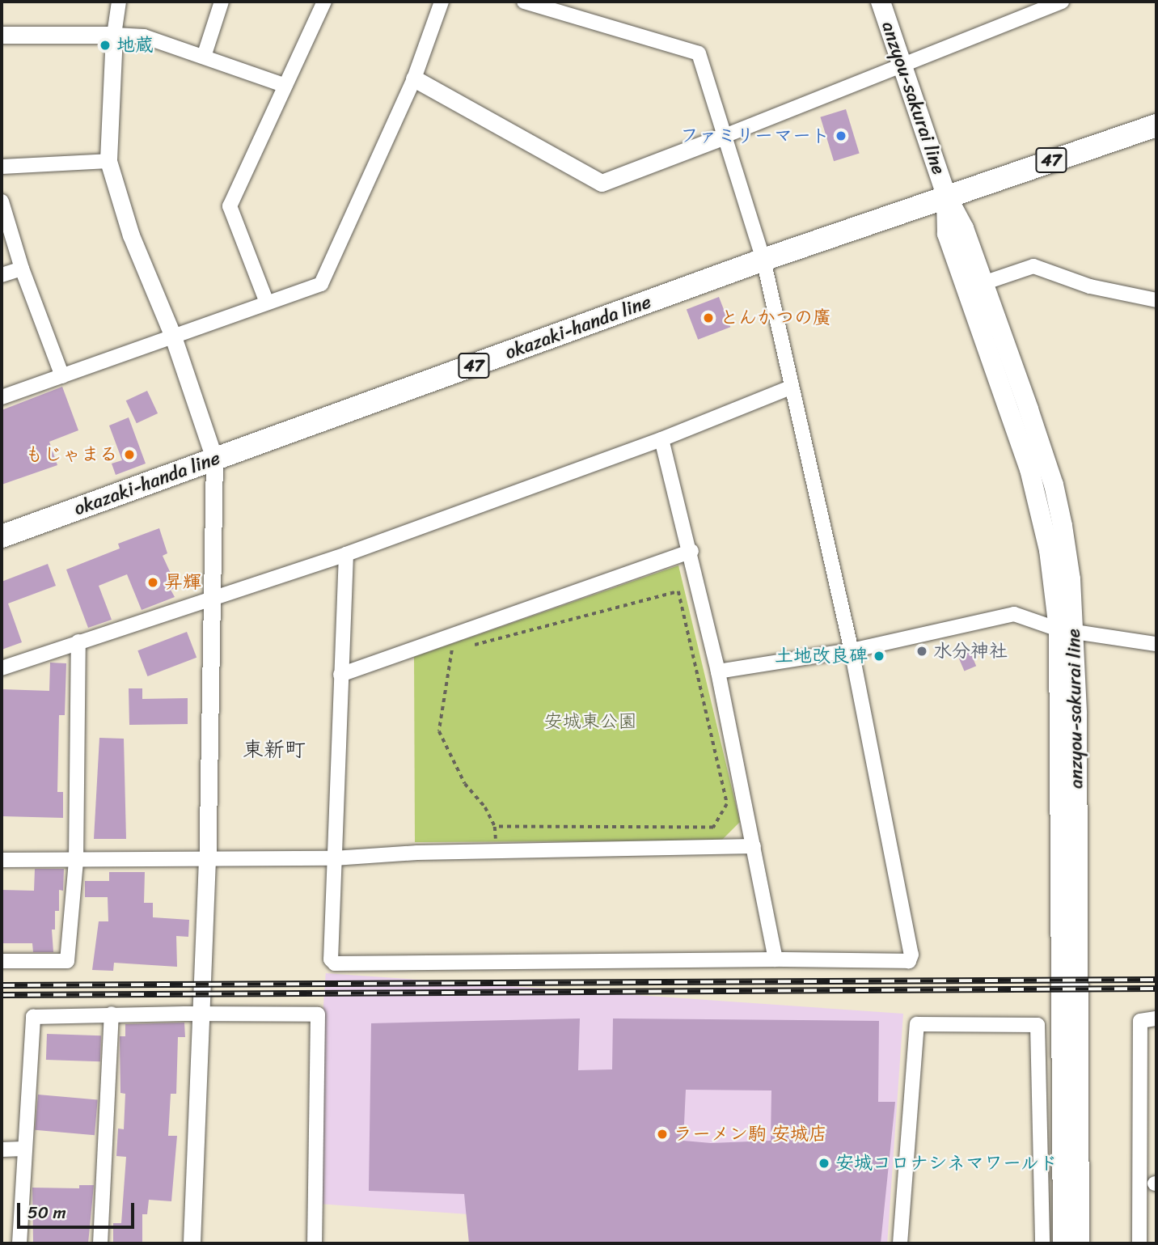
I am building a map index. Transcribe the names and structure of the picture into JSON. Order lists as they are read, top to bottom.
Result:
{
  "streets": {
    "main road": ["anzyou-sakurai line", "47", "okazaki-handa line"]
  },
  "crossings": [
    ["anzyou-sakurai line", "okazaki-handa line"]
  ],
  "districts": ["東新町"],
  "parks": ["安城東公園"],
  "places": [
    "地蔵",
    "ファミリーマート",
    "とんかつの廣",
    "もじゃまる",
    "昇輝",
    "水分神社",
    "土地改良碑",
    "ラーメン駒 安城店",
    "安城コロナシネマワールド"
  ],
  "scale_bar": "50 m"
}
